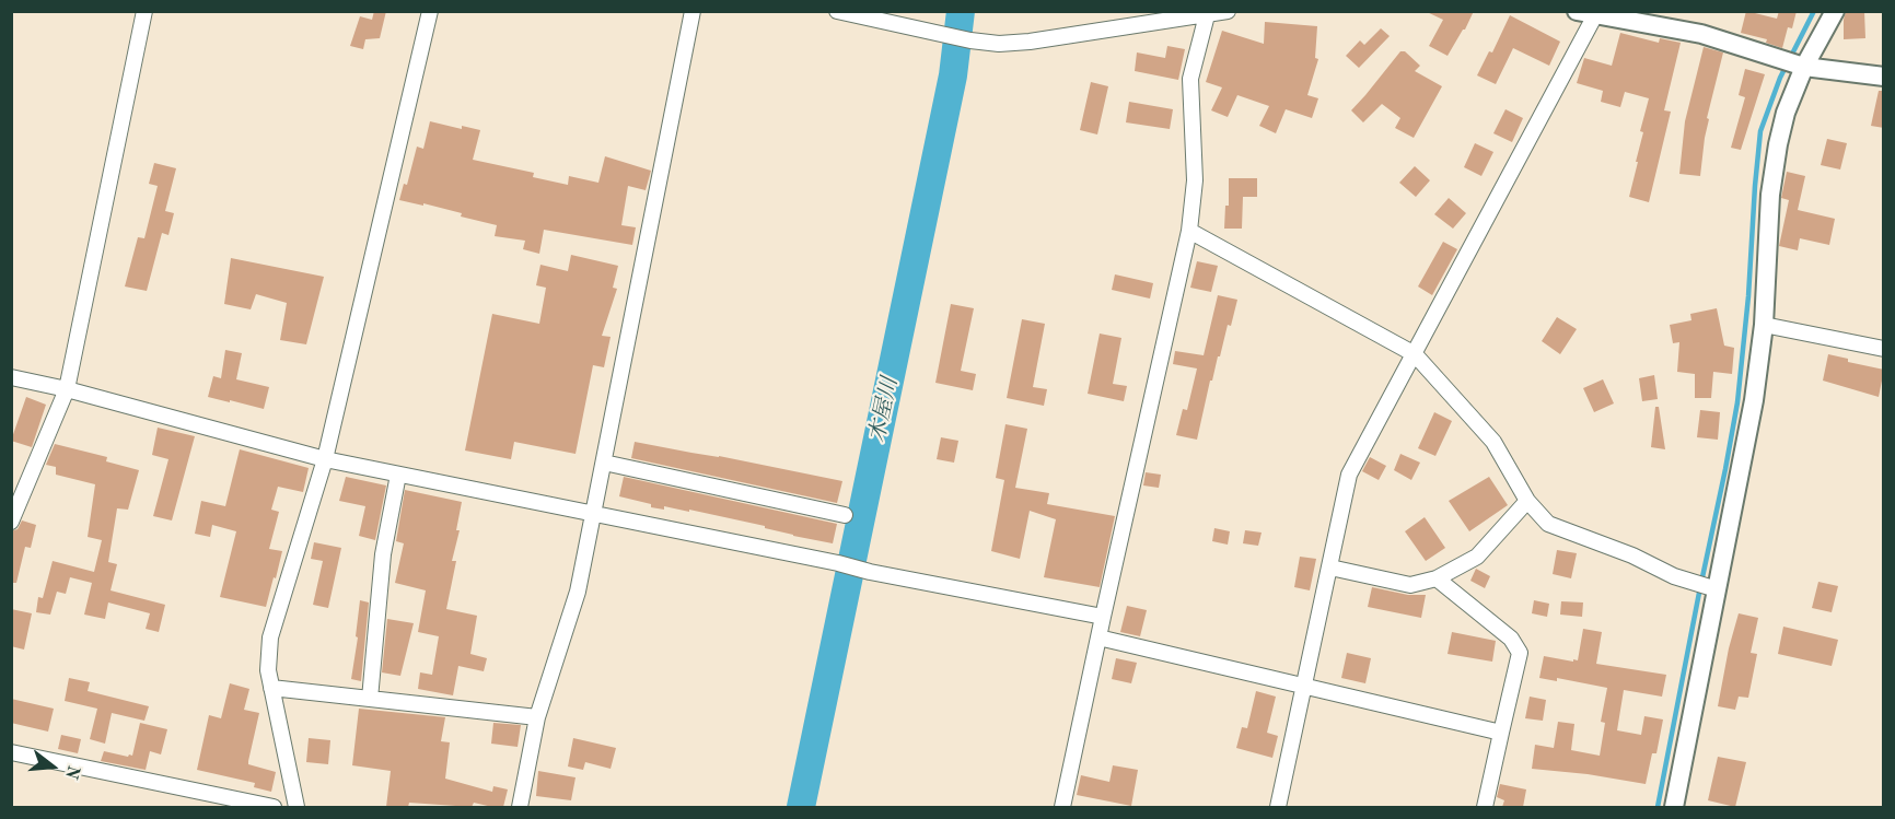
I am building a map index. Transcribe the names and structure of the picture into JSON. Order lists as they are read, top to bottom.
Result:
{
  "water": ["木屋川"],
  "north": "right"
}
